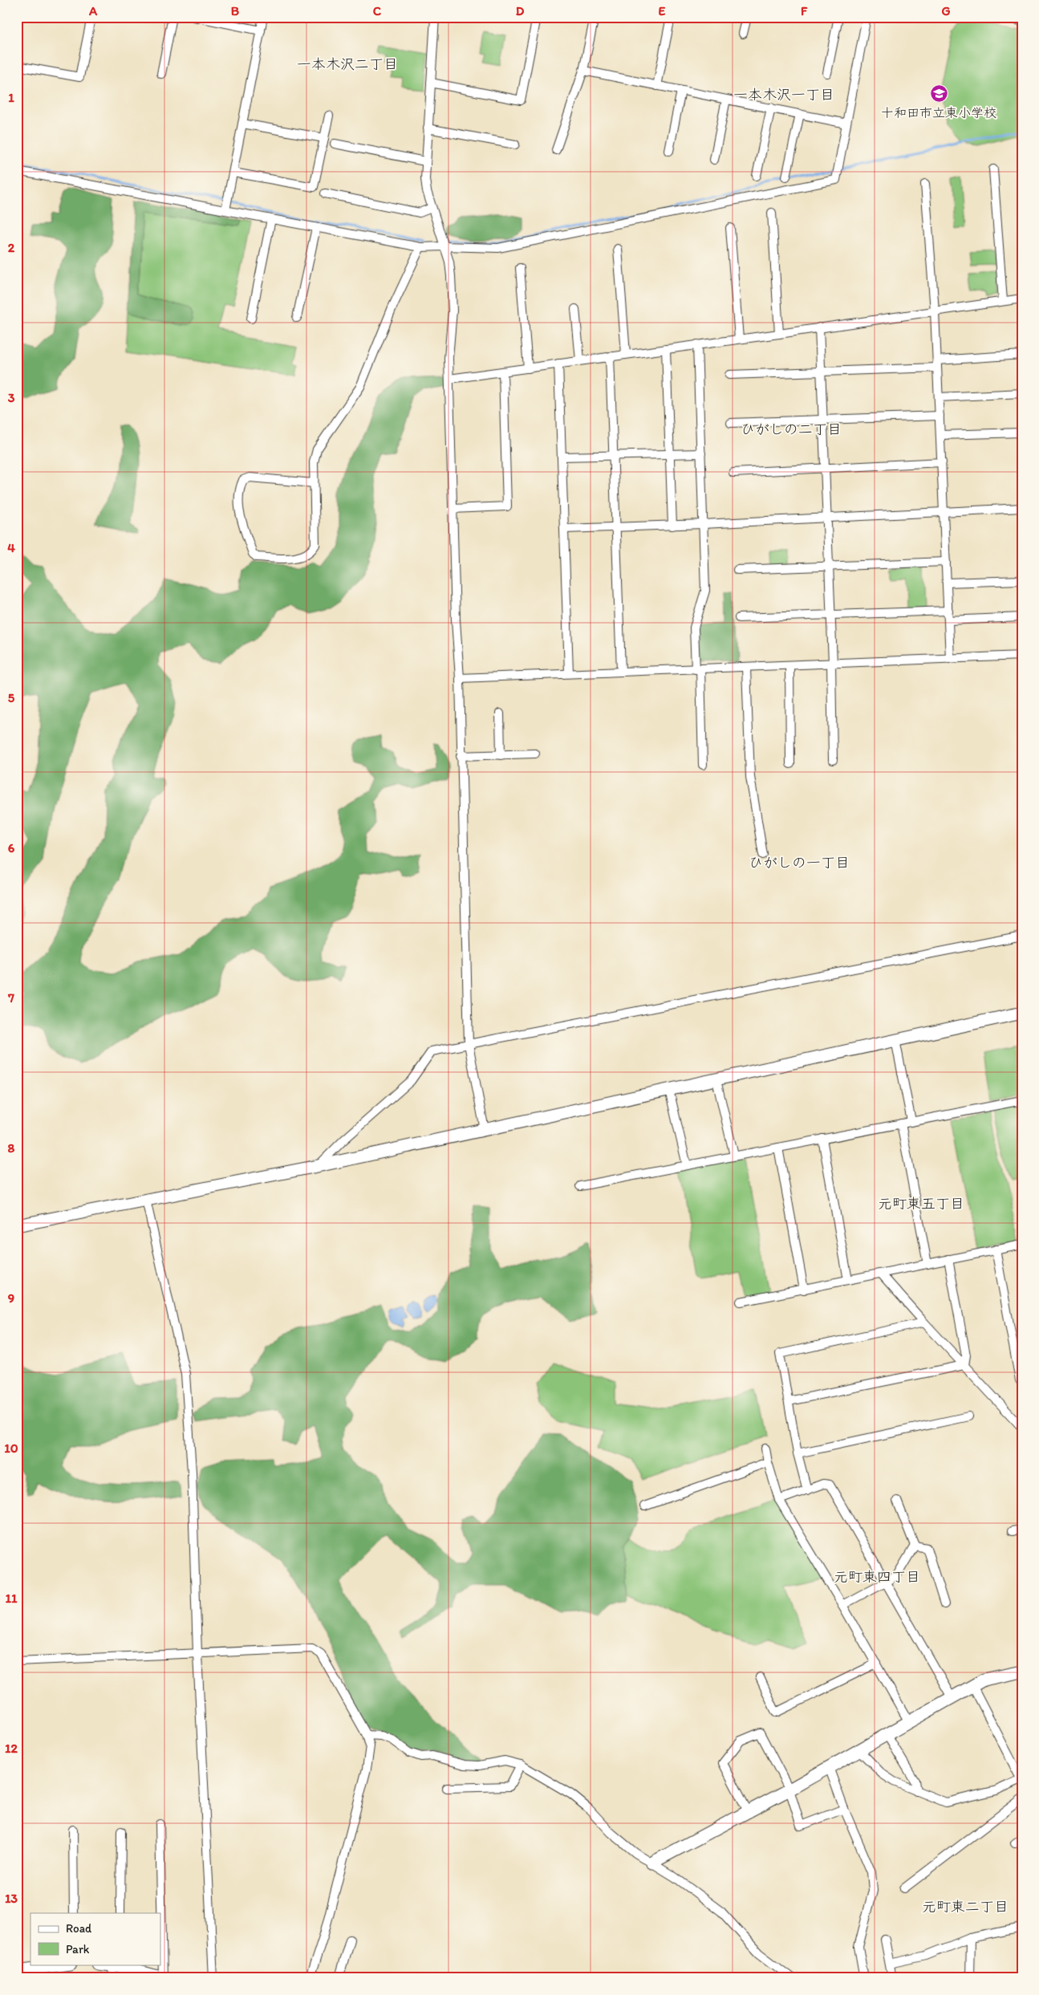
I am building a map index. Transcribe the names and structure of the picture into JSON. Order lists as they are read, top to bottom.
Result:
{
  "districts": [
    "一本木沢二丁目",
    "一本木沢一丁目",
    "ひがしの二丁目",
    "ひがしの一丁目",
    "元町東五丁目",
    "元町東四丁目",
    "元町東二丁目"
  ],
  "places": {
    "school or university": ["十和田市立東小学校"]
  },
  "legend": ["Road", "Park"],
  "grid": {
    "columns": [
      "A",
      "B",
      "C",
      "D",
      "E",
      "F",
      "G"
    ],
    "rows": [
      "1",
      "2",
      "3",
      "4",
      "5",
      "6",
      "7",
      "8",
      "9",
      "10",
      "11",
      "12",
      "13"
    ]
  }
}
